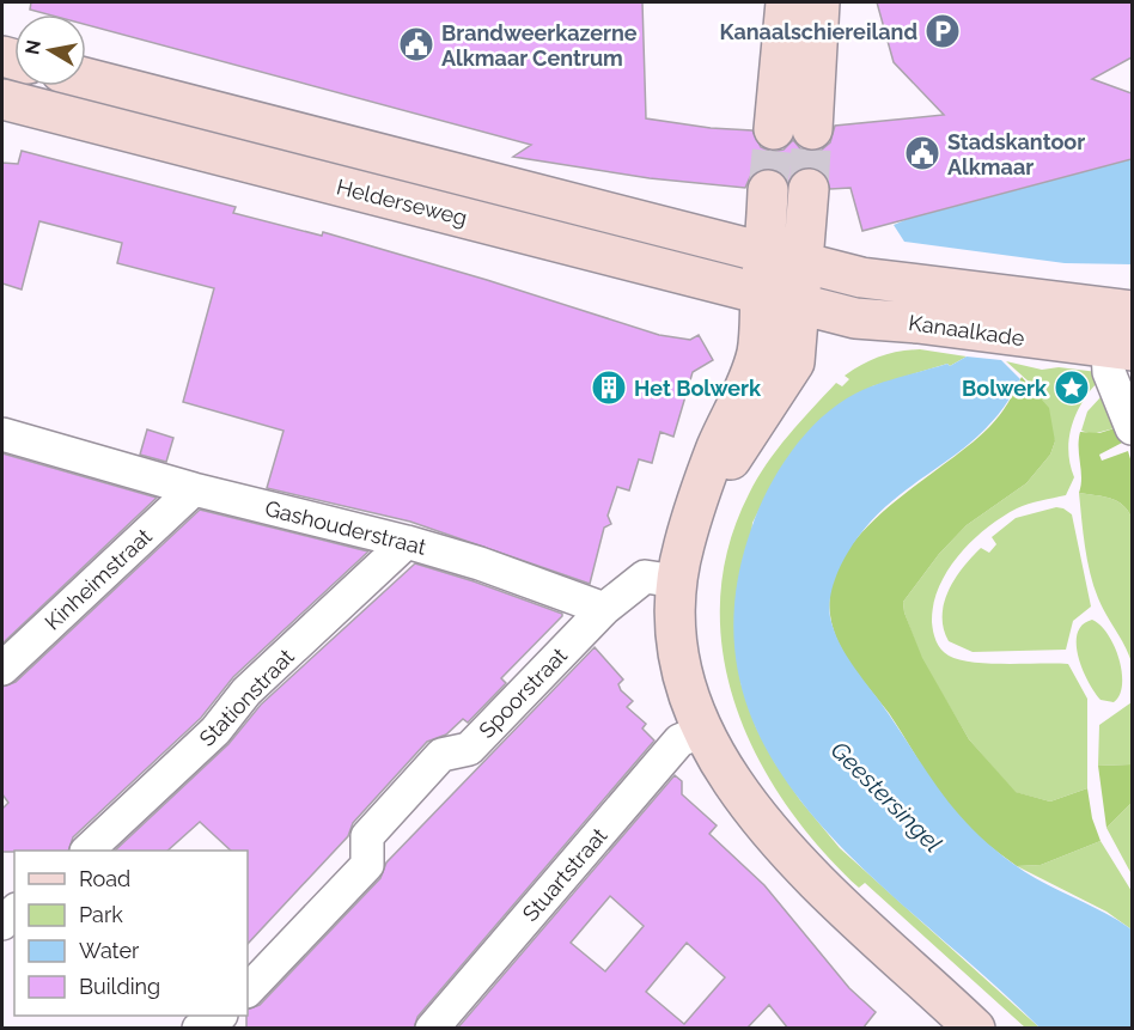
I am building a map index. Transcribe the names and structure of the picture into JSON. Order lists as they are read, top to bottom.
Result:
{
  "streets": {
    "main road": ["Helderseweg", "Kanaalkade"],
    "street": [
      "Gashouderstraat",
      "Kinheimstraat",
      "Spoorstraat",
      "Stationstraat",
      "Stuartstraat"
    ]
  },
  "crossings": [
    ["Helderseweg", "Kanaalkade"],
    ["Gashouderstraat", "Kinheimstraat"],
    ["Gashouderstraat", "Spoorstraat"],
    ["Gashouderstraat", "Stationstraat"]
  ],
  "water": ["Geestersingel"],
  "places": {
    "parking": ["Kanaalschiereiland"],
    "public building": ["Brandweerkazerne Alkmaar Centrum", "Stadskantoor Alkmaar"],
    "building": ["Het Bolwerk"],
    "place": ["Bolwerk"]
  },
  "legend": [
    "Road",
    "Park",
    "Water",
    "Building"
  ],
  "north": "left"
}
